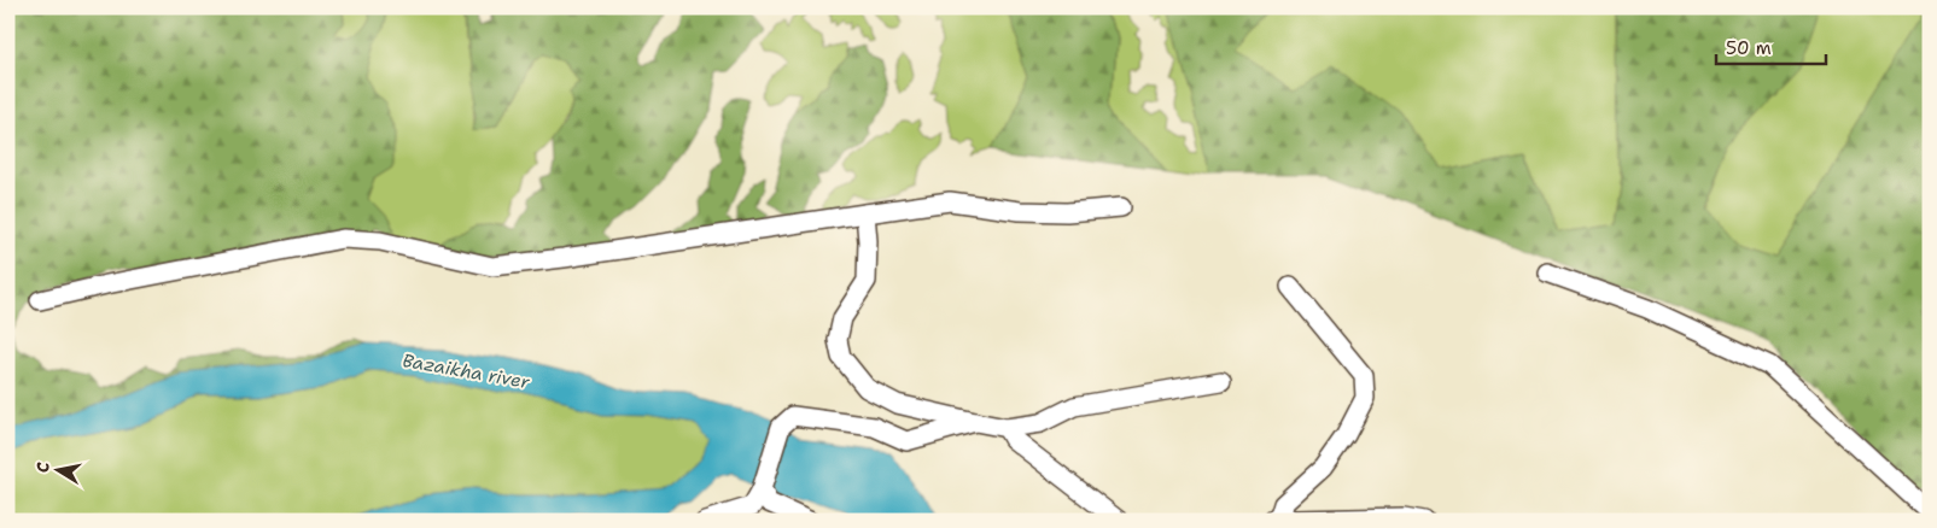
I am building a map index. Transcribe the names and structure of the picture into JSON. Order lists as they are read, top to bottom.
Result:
{
  "water": ["Bazaikha river"],
  "scale_bar": "50 m",
  "north": "left"
}
